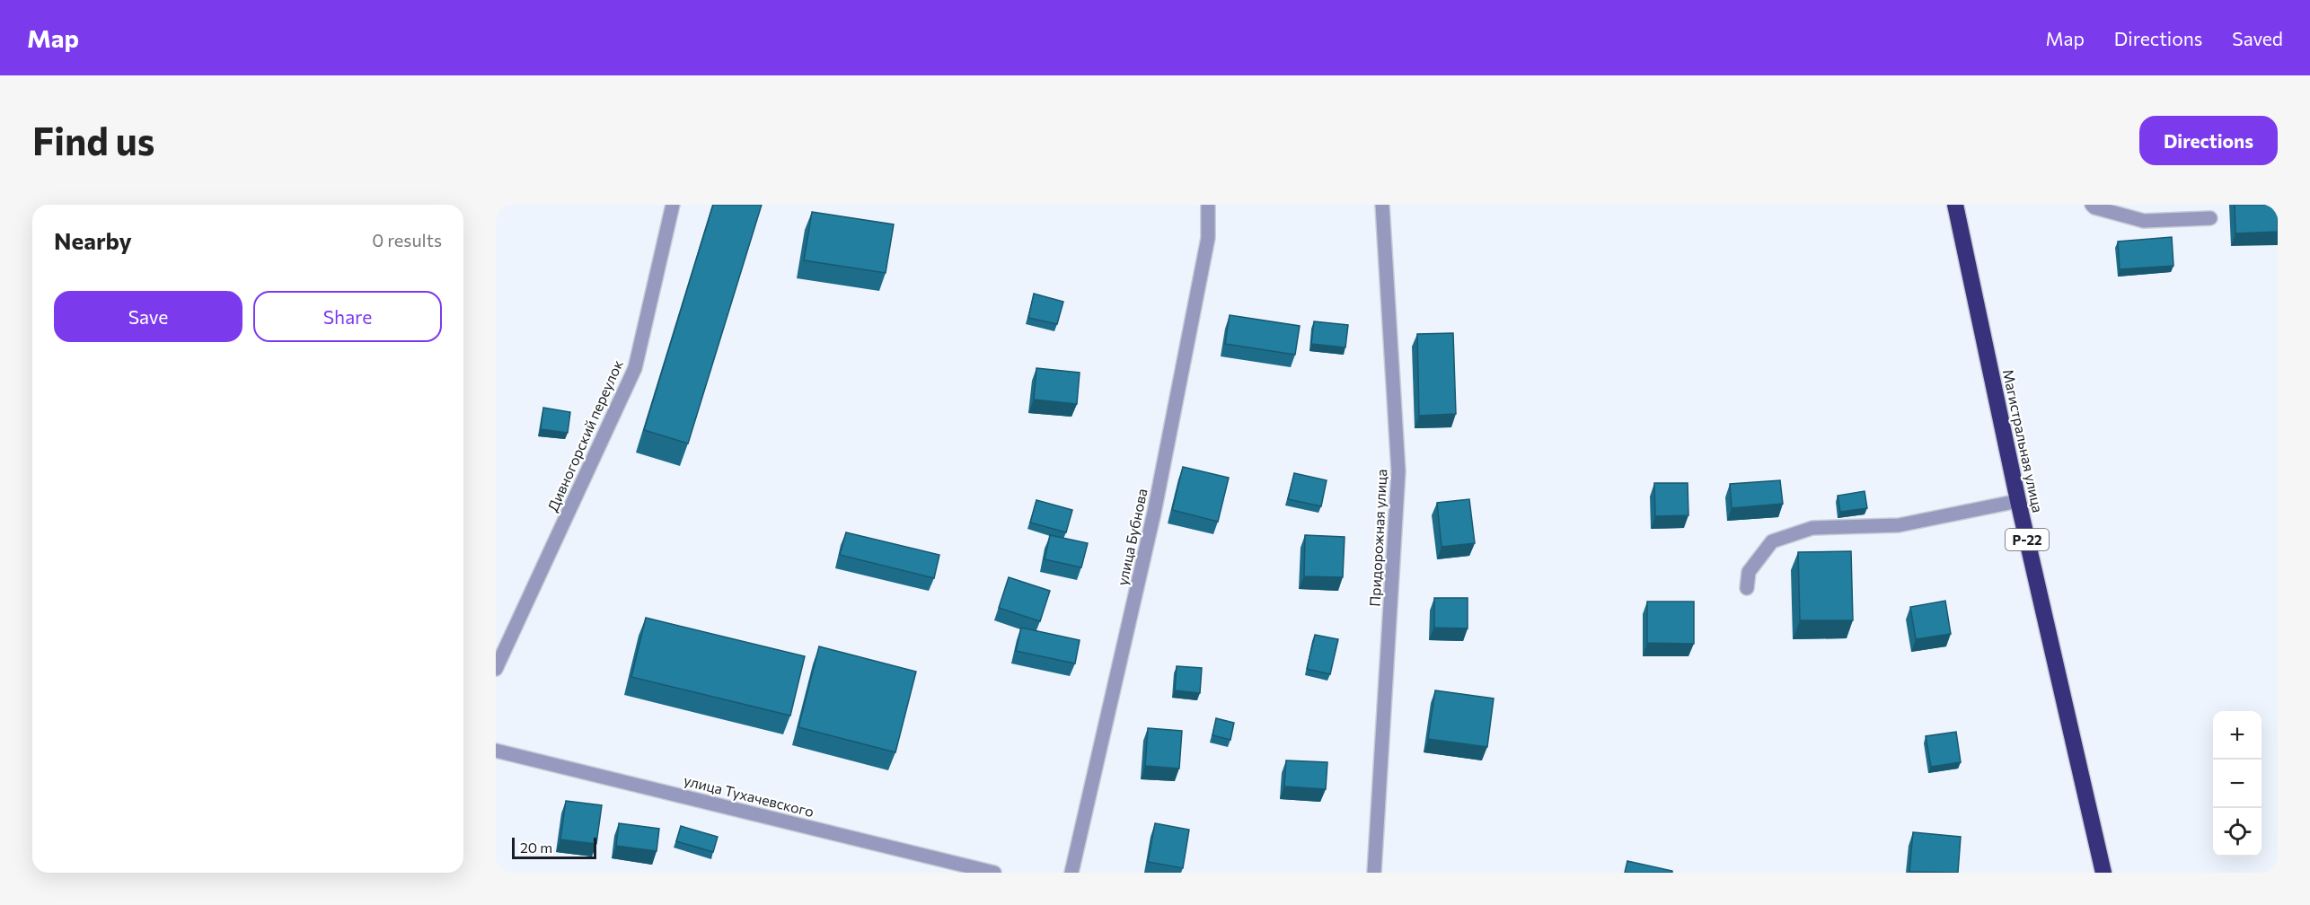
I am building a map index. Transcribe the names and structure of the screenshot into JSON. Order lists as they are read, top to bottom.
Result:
{
  "streets": {
    "highway": ["Магистральная улица", "Р-22"],
    "street": [
      "Дивногорский переулок",
      "улица Бубнова",
      "Придорожная улица",
      "улица Тухачевского"
    ]
  },
  "scale_bar": "20 m",
  "page": {
    "header": "Map",
    "nav": ["Map", "Directions", "Saved"],
    "buttons": [
      "Directions",
      ["Save", "Share"]
    ],
    "title": "Find us",
    "heading": ["Nearby", "0 results"],
    "map_buttons": ["+", "−"],
    "scale": "20 m"
  }
}
